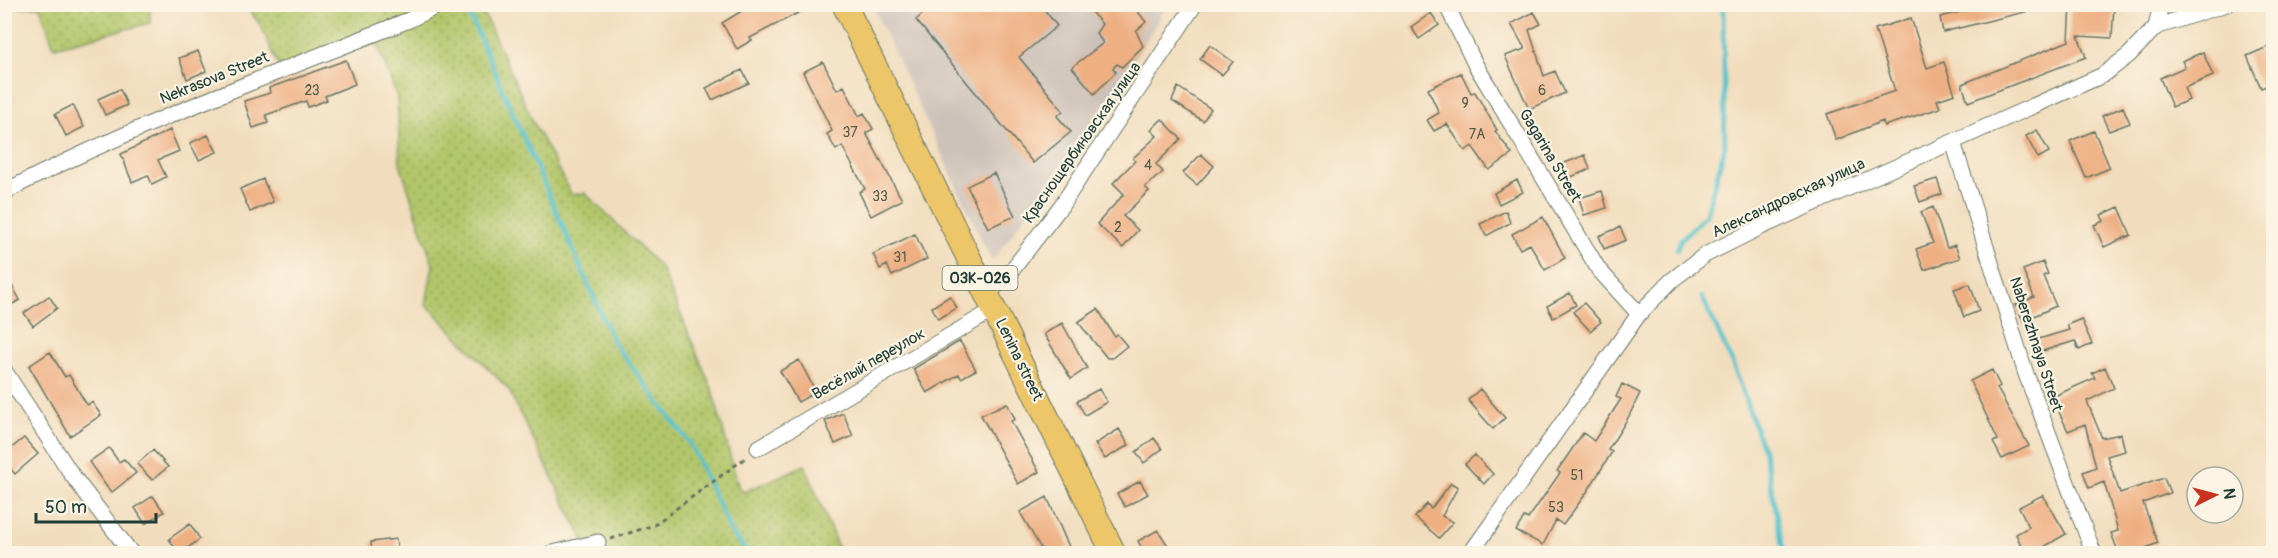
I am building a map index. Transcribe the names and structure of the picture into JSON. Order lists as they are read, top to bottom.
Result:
{
  "streets": {
    "main road": ["03К-026", "Lenina street"],
    "street": [
      "Nekrasova Street",
      "Краснощербиновская улица",
      "Gagarina Street",
      "Александровская улица",
      "Naberezhnaya Street",
      "Весёлый переулок"
    ]
  },
  "crossings": [
    ["Краснощербиновская улица", "Lenina street"],
    ["Краснощербиновская улица", "Весёлый переулок"],
    ["Gagarina Street", "Александровская улица"],
    ["Александровская улица", "Naberezhnaya Street"],
    ["Lenina street", "Весёлый переулок"]
  ],
  "house_numbers": [
    "23",
    "6",
    "9",
    "37",
    "7А",
    "4",
    "33",
    "2",
    "31",
    "51",
    "53"
  ],
  "scale_bar": "50 m",
  "north": "right"
}
